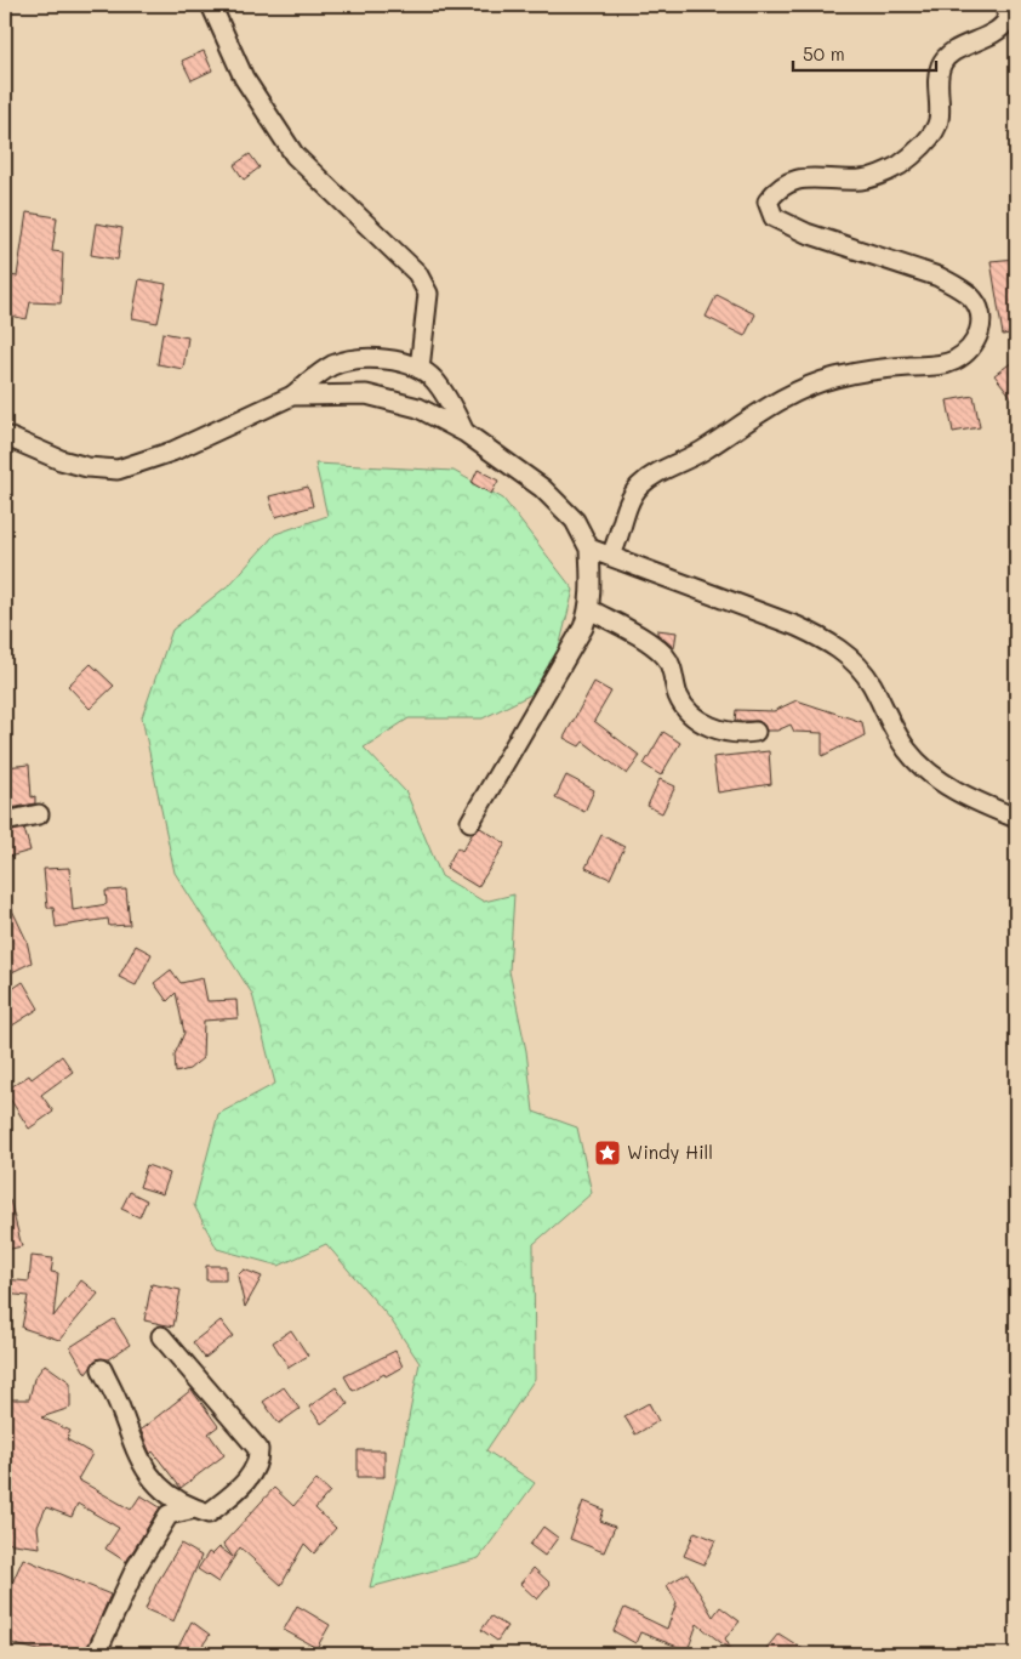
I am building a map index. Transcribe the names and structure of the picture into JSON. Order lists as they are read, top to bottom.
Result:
{
  "places": {
    "place": ["Windy Hill"]
  },
  "scale_bar": "50 m"
}
